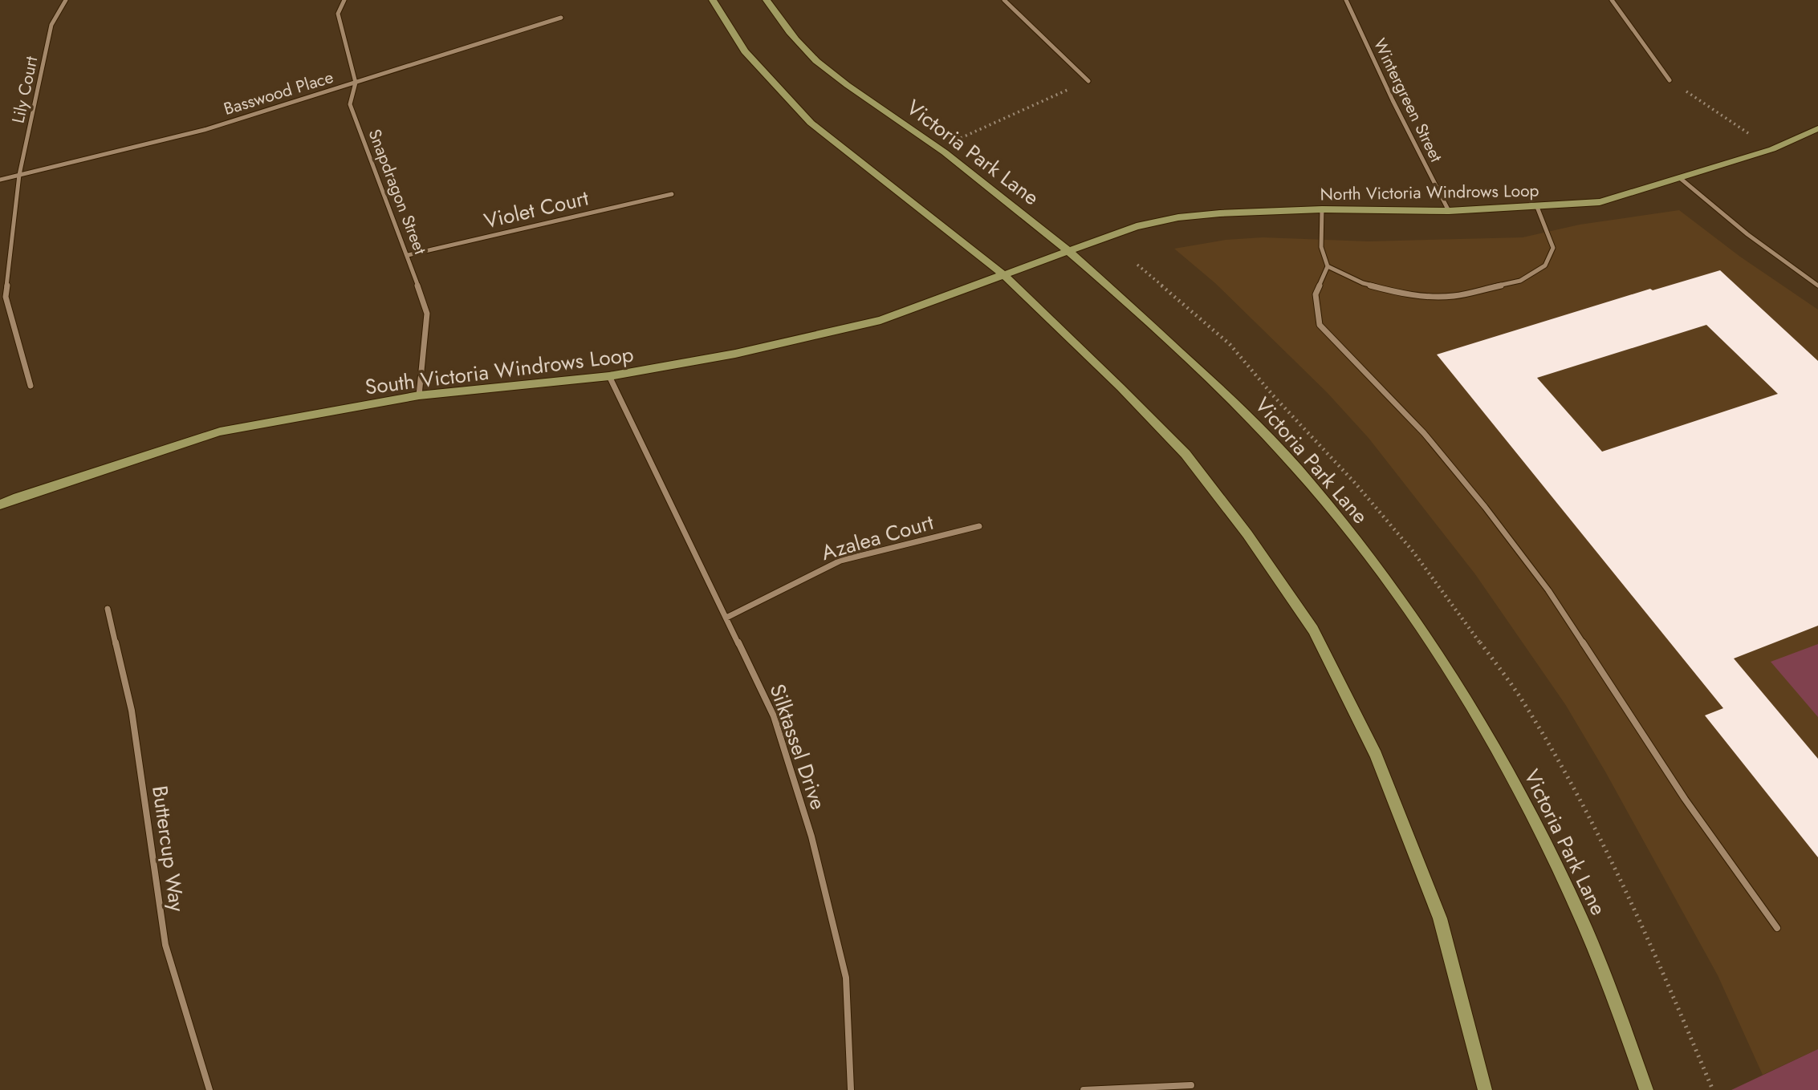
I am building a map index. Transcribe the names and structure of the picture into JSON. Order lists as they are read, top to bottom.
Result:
{
  "streets": {
    "street": [
      "Lily Court",
      "Basswood Place",
      "Wintergreen Street",
      "Victoria Park Lane",
      "Snapdragon Street",
      "North Victoria Windrows Loop",
      "Violet Court",
      "South Victoria Windrows Loop",
      "Azalea Court",
      "Silktassel Drive",
      "Buttercup Way"
    ]
  },
  "crossings": [
    ["Lily Court", "Basswood Place"],
    ["Basswood Place", "Snapdragon Street"],
    ["Wintergreen Street", "North Victoria Windrows Loop"],
    ["Victoria Park Lane", "North Victoria Windrows Loop"],
    ["Snapdragon Street", "Violet Court"],
    ["Snapdragon Street", "South Victoria Windrows Loop"],
    ["North Victoria Windrows Loop", "South Victoria Windrows Loop"],
    ["South Victoria Windrows Loop", "Silktassel Drive"],
    ["Azalea Court", "Silktassel Drive"]
  ]
}
